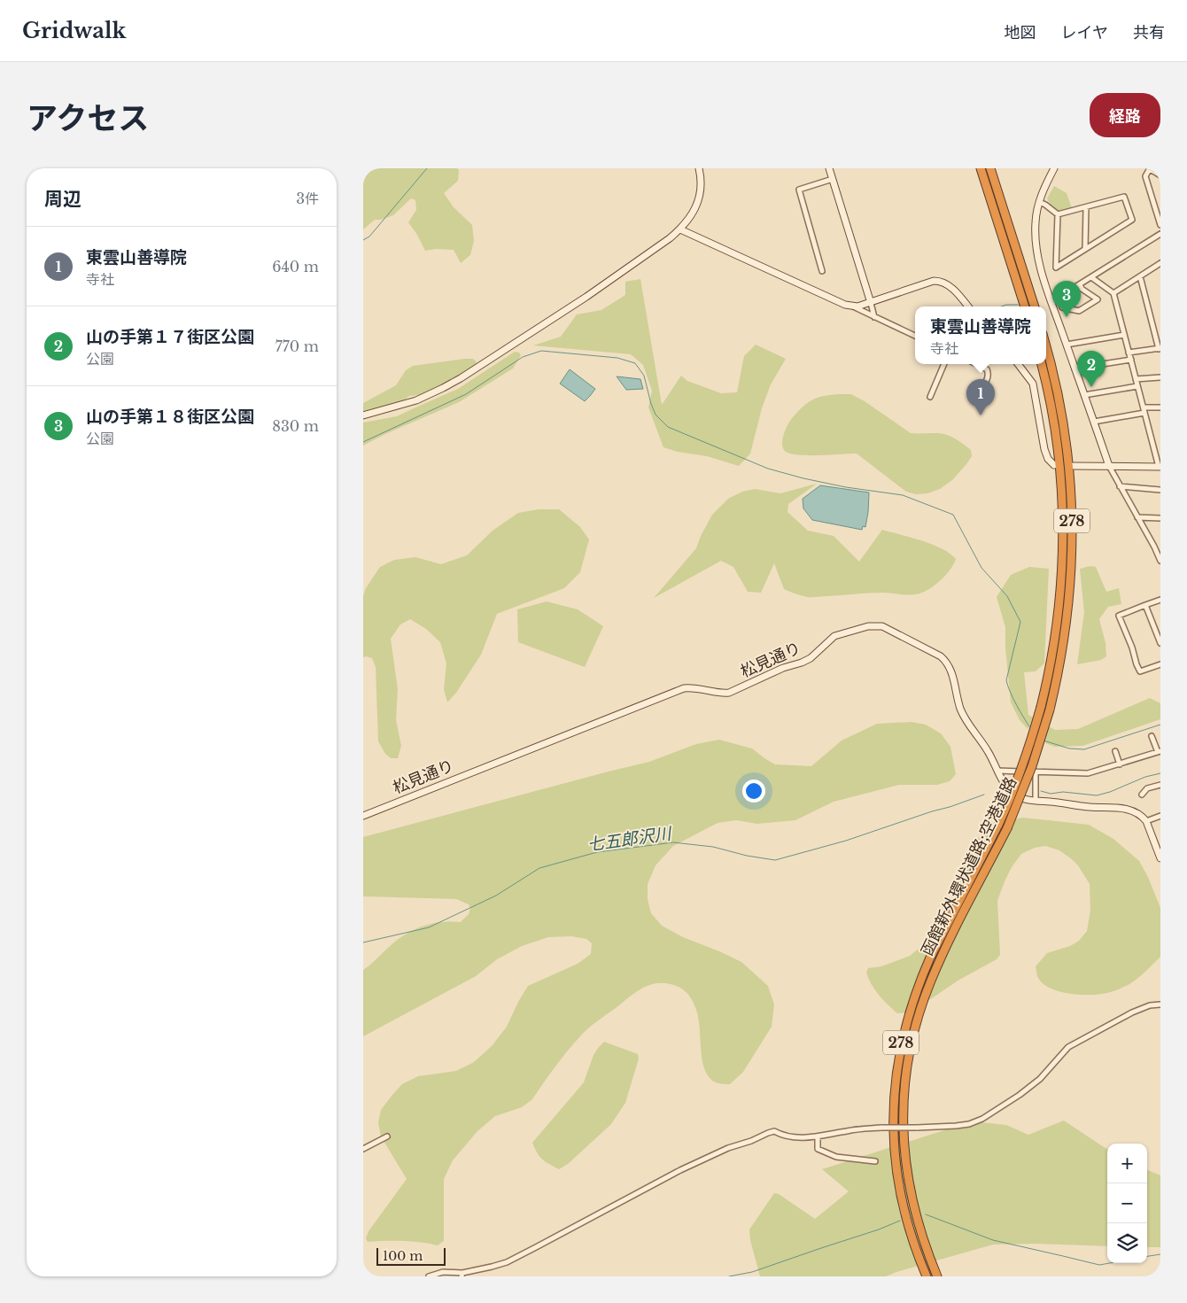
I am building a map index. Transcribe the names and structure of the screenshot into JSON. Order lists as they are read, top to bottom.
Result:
{
  "streets": {
    "highway": ["278", "函館新外環状道路;空港道路"],
    "street": ["松見通り"]
  },
  "water": ["七五郎沢川"],
  "scale_bar": "100 m",
  "page": {
    "header": "Gridwalk",
    "nav": ["地図", "レイヤ", "共有"],
    "title": "アクセス",
    "buttons": "経路",
    "heading": ["周辺", "3件"],
    "list": [
      {
        "mark": "1",
        "name": "東雲山善導院",
        "note": "寺社",
        "value": "640 m"
      },
      {
        "mark": "2",
        "name": "山の手第１７街区公園",
        "note": "公園",
        "value": "770 m"
      },
      {
        "mark": "3",
        "name": "山の手第１８街区公園",
        "note": "公園",
        "value": "830 m"
      }
    ],
    "pins": ["3", "2", "1"],
    "popup": ["東雲山善導院", "寺社"],
    "map_buttons": ["+", "−"],
    "scale": "100 m"
  }
}
